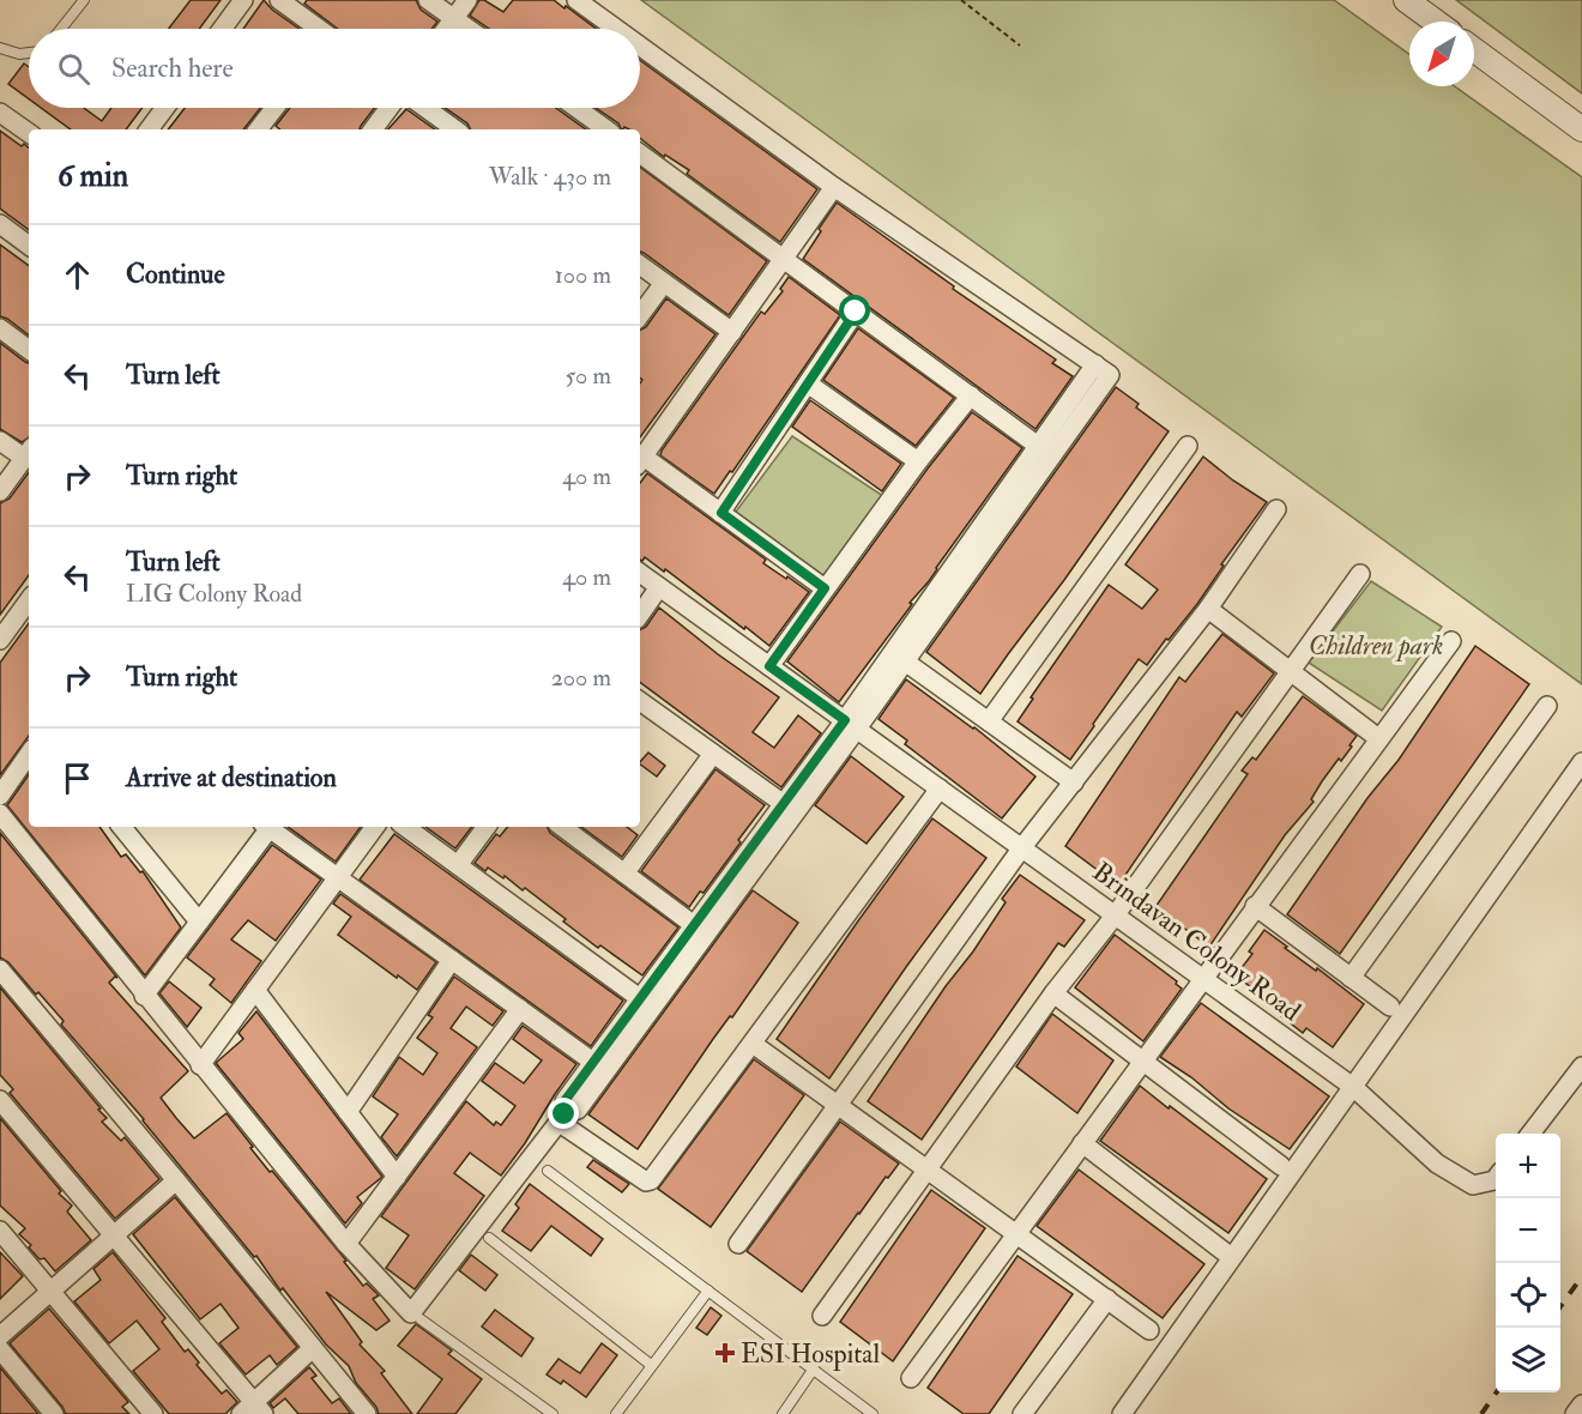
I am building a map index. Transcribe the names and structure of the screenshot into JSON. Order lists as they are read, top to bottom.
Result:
{
  "streets": {
    "street": ["Brindavan Colony Road"]
  },
  "parks": ["Children park"],
  "places": {
    "health": ["ESI Hospital"]
  },
  "north": "bottom left",
  "page": {
    "search": "Search here",
    "heading": ["6 min", "Walk · 430 m"],
    "list": [
      ["Continue", "100 m"],
      ["Turn left", "50 m"],
      ["Turn right", "40 m"],
      ["Turn left", "LIG Colony Road", "40 m"],
      ["Turn right", "200 m"],
      "Arrive at destination"
    ],
    "map_buttons": ["+", "−"]
  }
}
